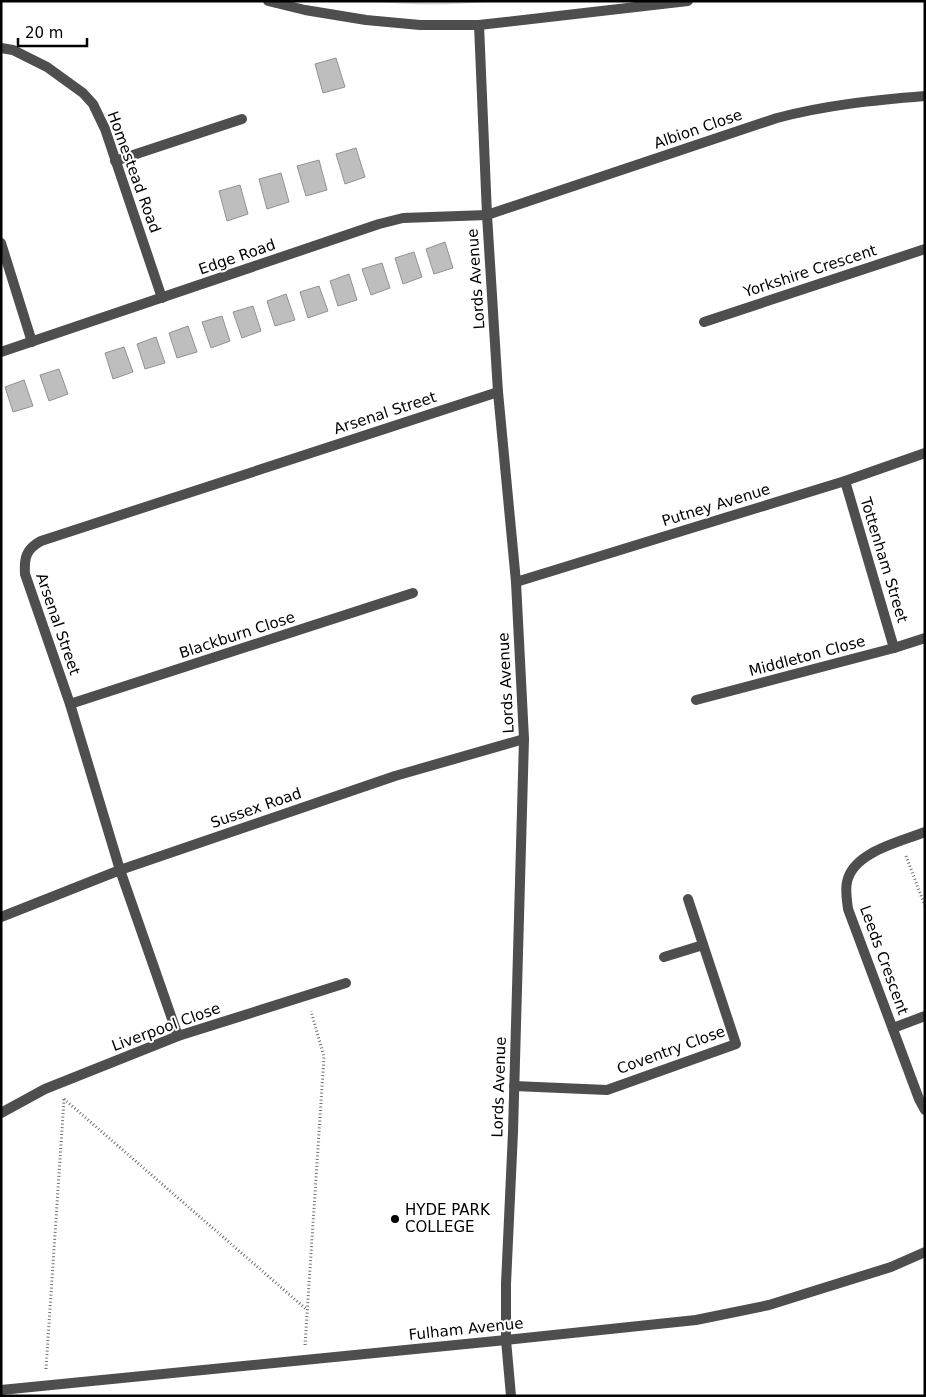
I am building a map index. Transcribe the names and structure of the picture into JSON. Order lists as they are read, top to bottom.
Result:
{
  "streets": {
    "street": [
      "Albion Close",
      "Homestead Road",
      "Edge Road",
      "Yorkshire Crescent",
      "Lords Avenue",
      "Arsenal Street",
      "Putney Avenue",
      "Tottenham Street",
      "Blackburn Close",
      "Middleton Close",
      "Sussex Road",
      "Leeds Crescent",
      "Liverpool Close",
      "Coventry Close",
      "Fulham Avenue"
    ]
  },
  "crossings": [
    ["Albion Close", "Edge Road"],
    ["Albion Close", "Lords Avenue"],
    ["Homestead Road", "Edge Road"],
    ["Edge Road", "Lords Avenue"],
    ["Lords Avenue", "Arsenal Street"],
    ["Lords Avenue", "Putney Avenue"],
    ["Lords Avenue", "Sussex Road"],
    ["Lords Avenue", "Coventry Close"],
    ["Lords Avenue", "Fulham Avenue"],
    ["Arsenal Street", "Blackburn Close"],
    ["Arsenal Street", "Sussex Road"],
    ["Arsenal Street", "Liverpool Close"],
    ["Putney Avenue", "Tottenham Street"],
    ["Tottenham Street", "Middleton Close"]
  ],
  "places": ["HYDE PARK COLLEGE"],
  "scale_bar": "20 m"
}
